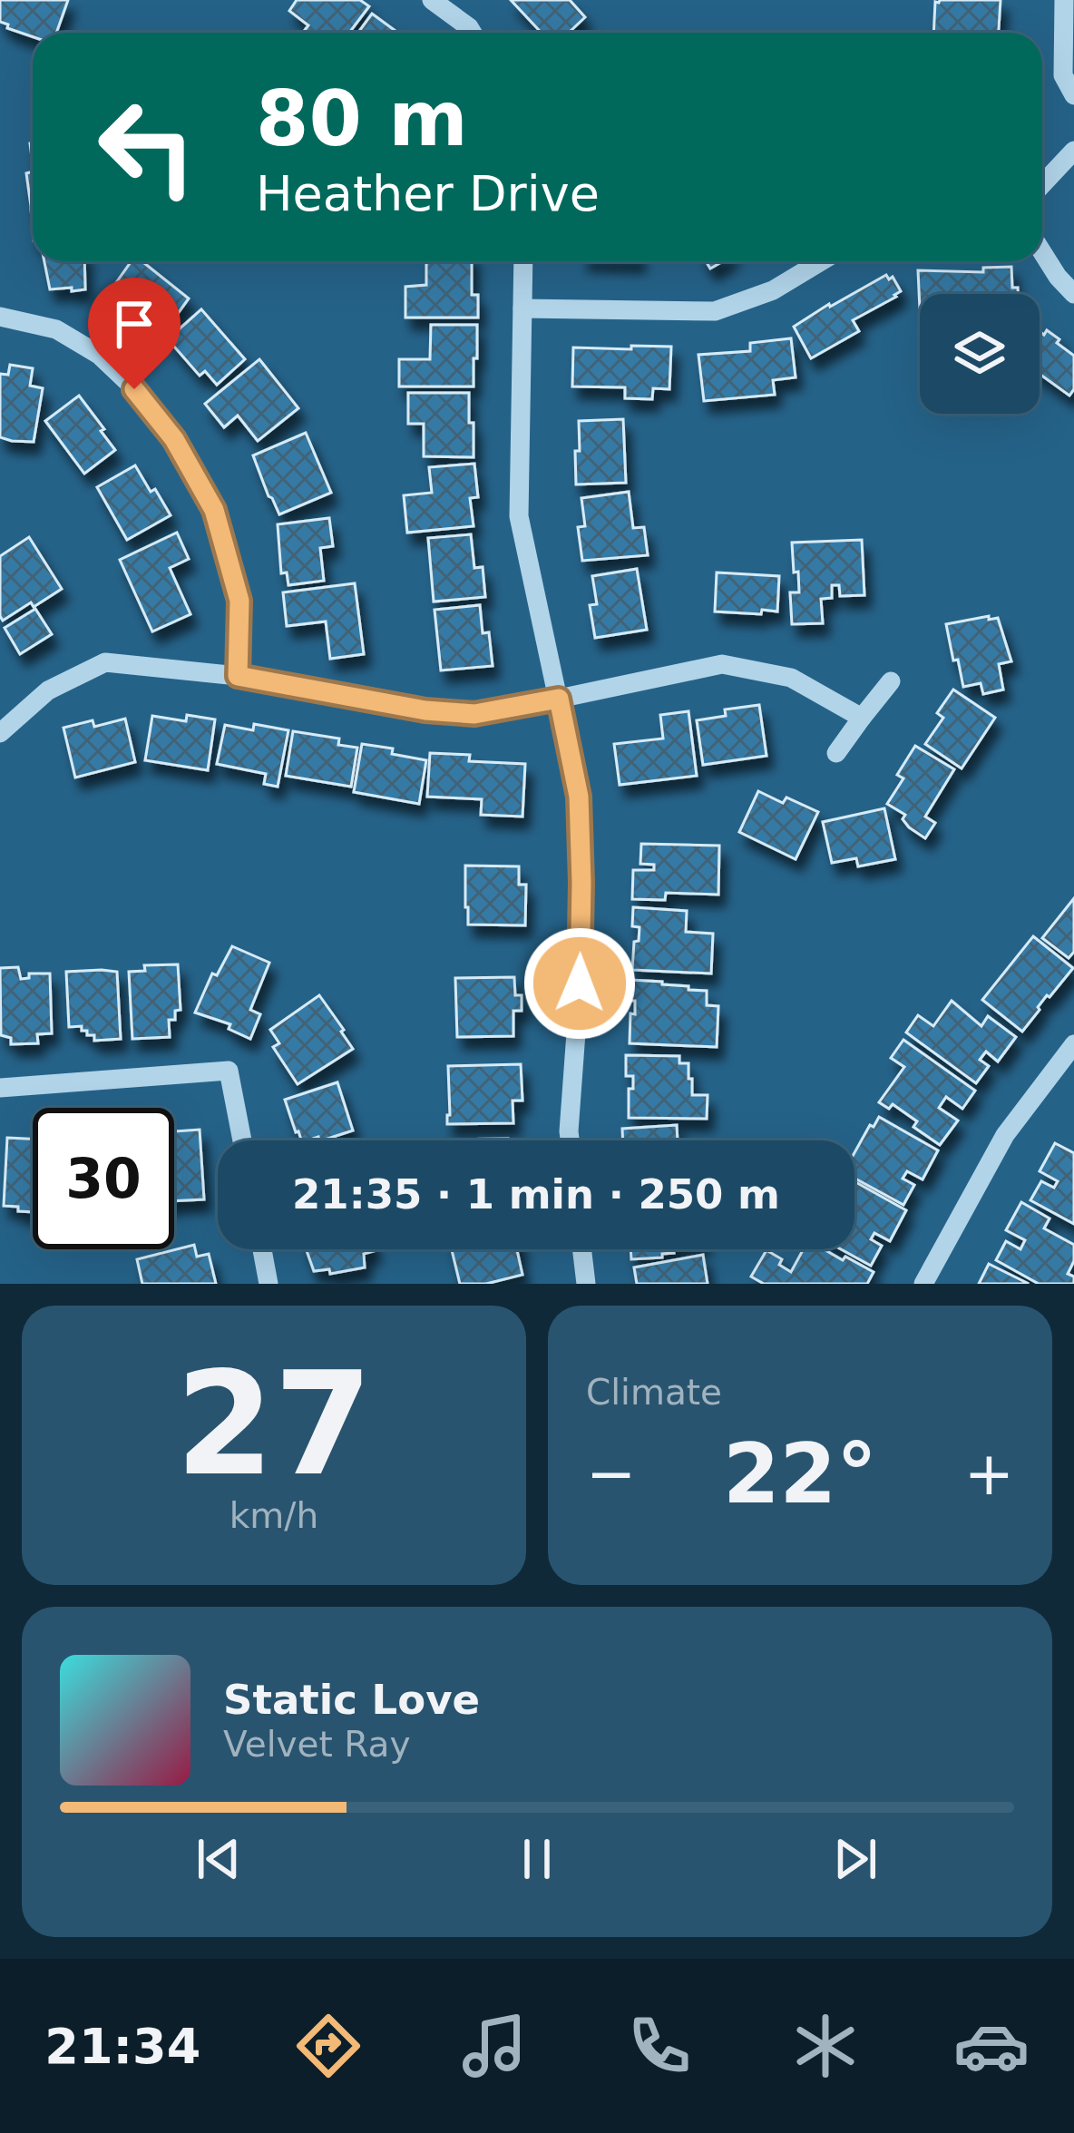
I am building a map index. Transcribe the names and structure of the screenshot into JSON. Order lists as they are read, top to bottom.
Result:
{
  "page": {
    "turn": ["80 m", "Heather Drive"],
    "limit": "30",
    "trip": "21:35 · 1 min · 250 m",
    "tile": [
      ["27", "km/h"],
      "Climate"
    ],
    "heat": ["−", "22°", "+"],
    "song": ["Static Love", "Velvet Ray"],
    "tabs": "21:34"
  }
}
